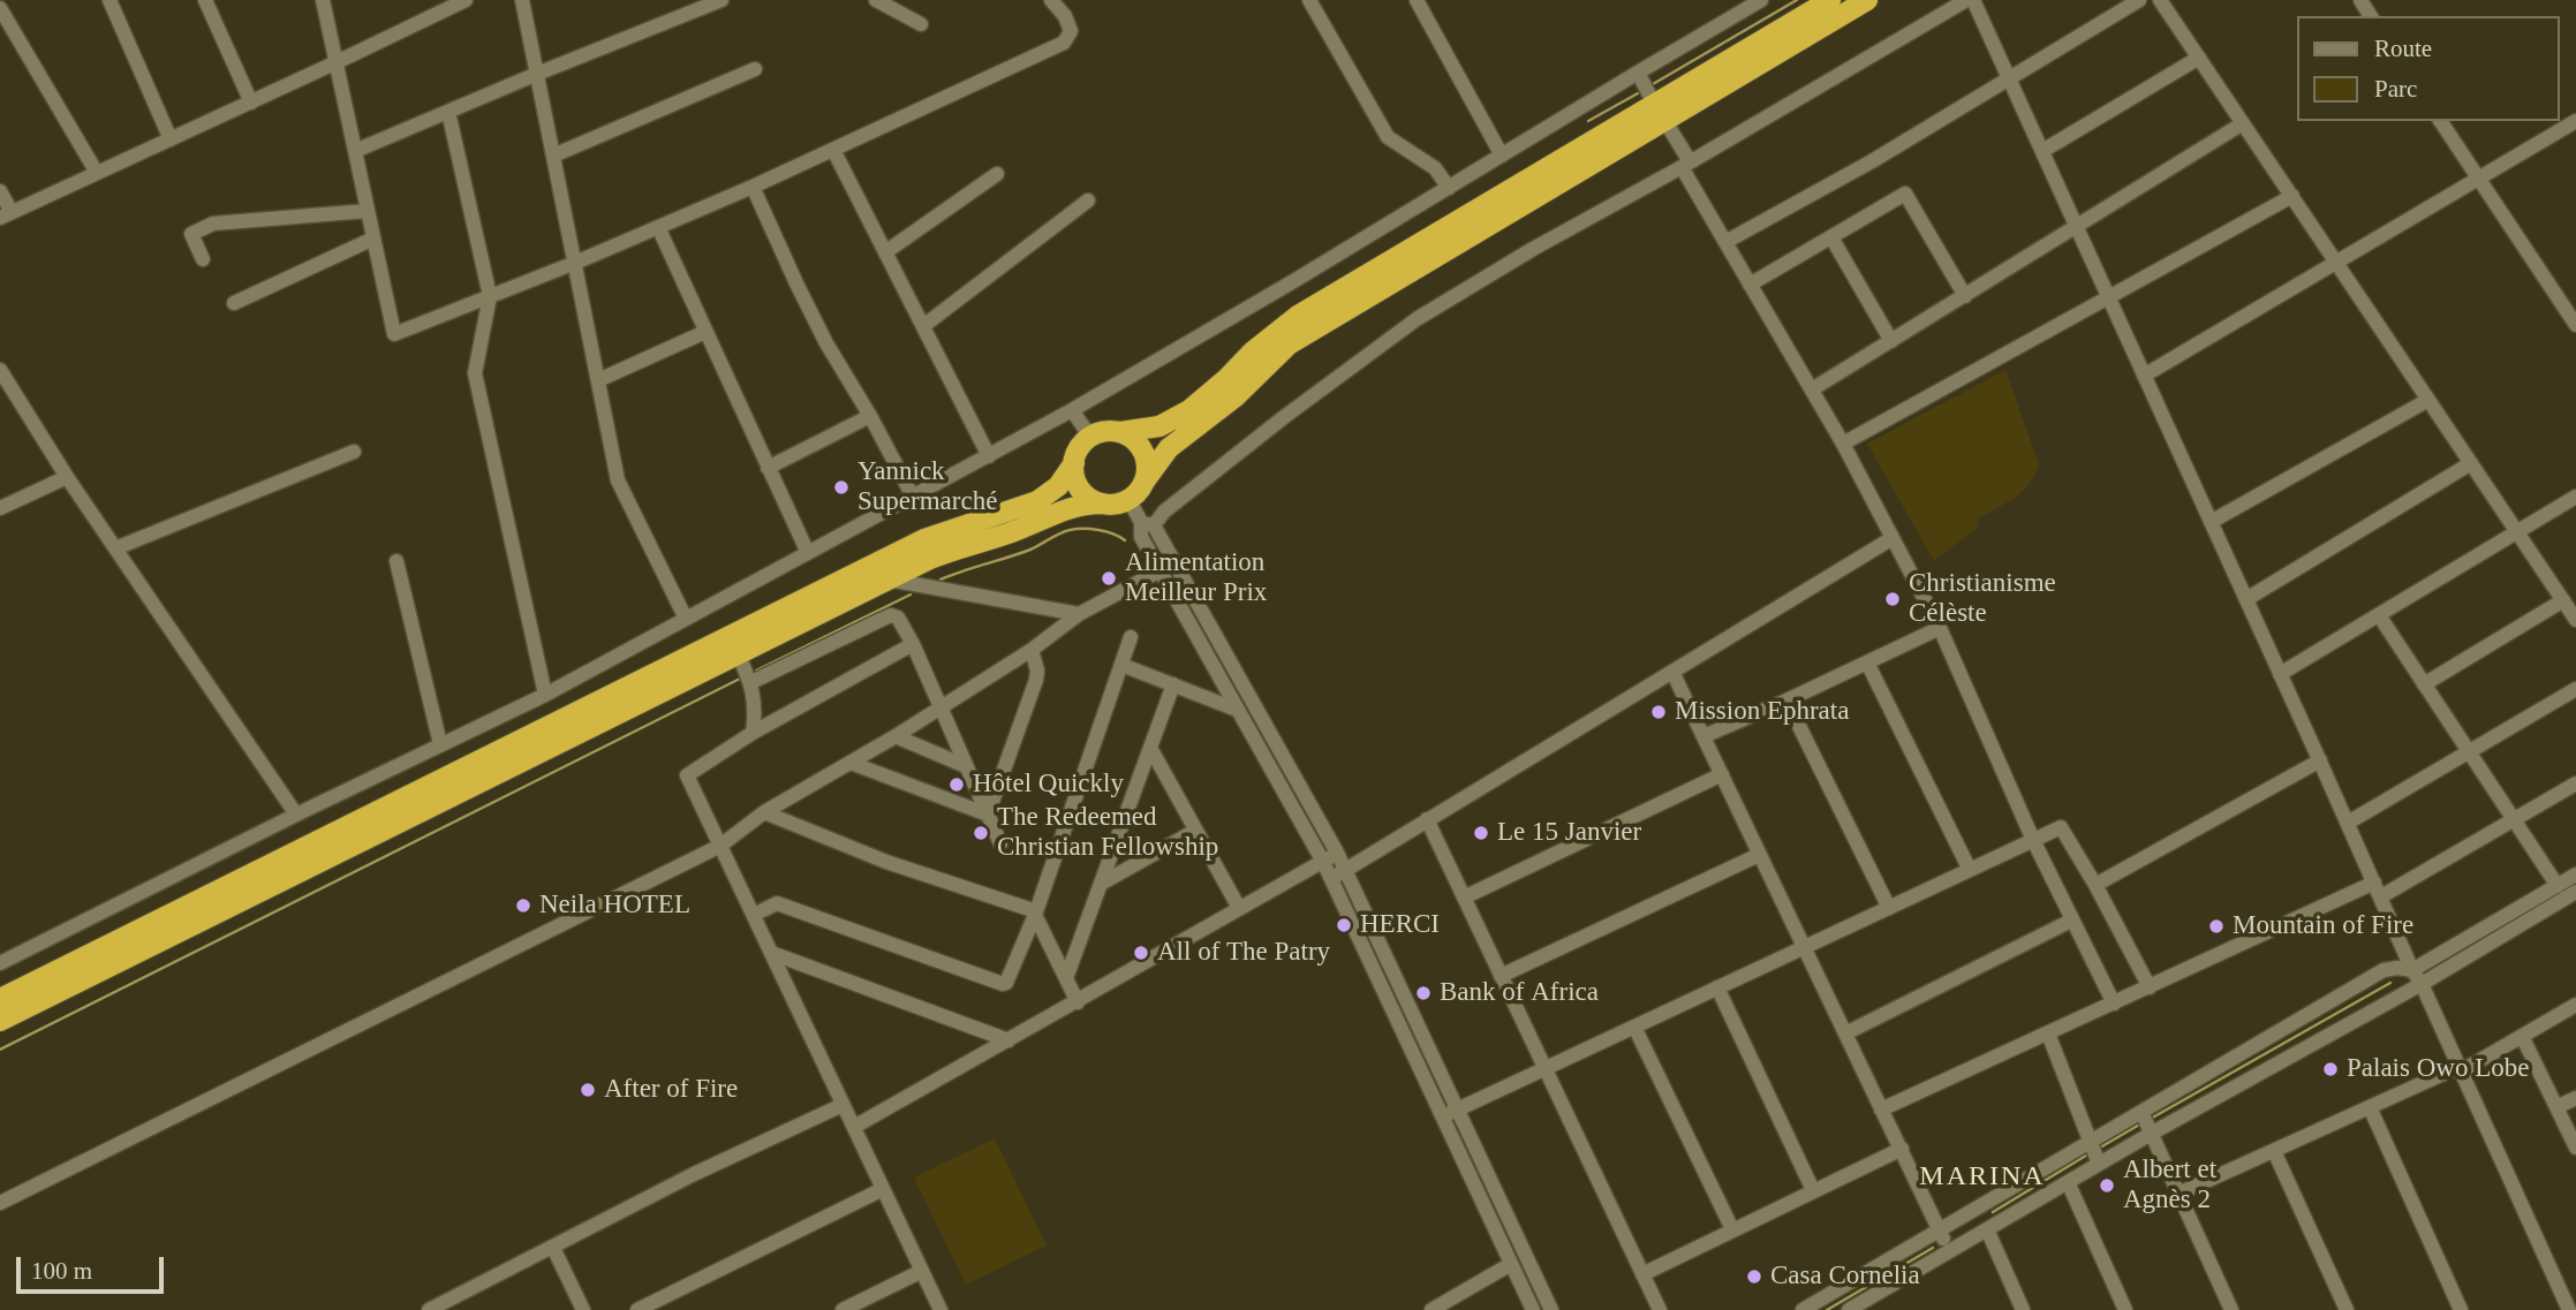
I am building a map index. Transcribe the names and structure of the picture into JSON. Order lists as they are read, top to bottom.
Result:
{
  "districts": ["MARINA"],
  "places": [
    "Yannick Supermarché",
    "Alimentation Meilleur Prix",
    "Christianisme Célèste",
    "Mission Ephrata",
    "Hôtel Quickly",
    "The Redeemed Christian Fellowship",
    "Le 15 Janvier",
    "Neila HOTEL",
    "HERCI",
    "Mountain of Fire",
    "All of The Patry",
    "Bank of Africa",
    "Palais Owo Lobe",
    "After of Fire",
    "Albert et Agnès 2",
    "Casa Cornelia"
  ],
  "legend": ["Route", "Parc"],
  "scale_bar": "100 m"
}
